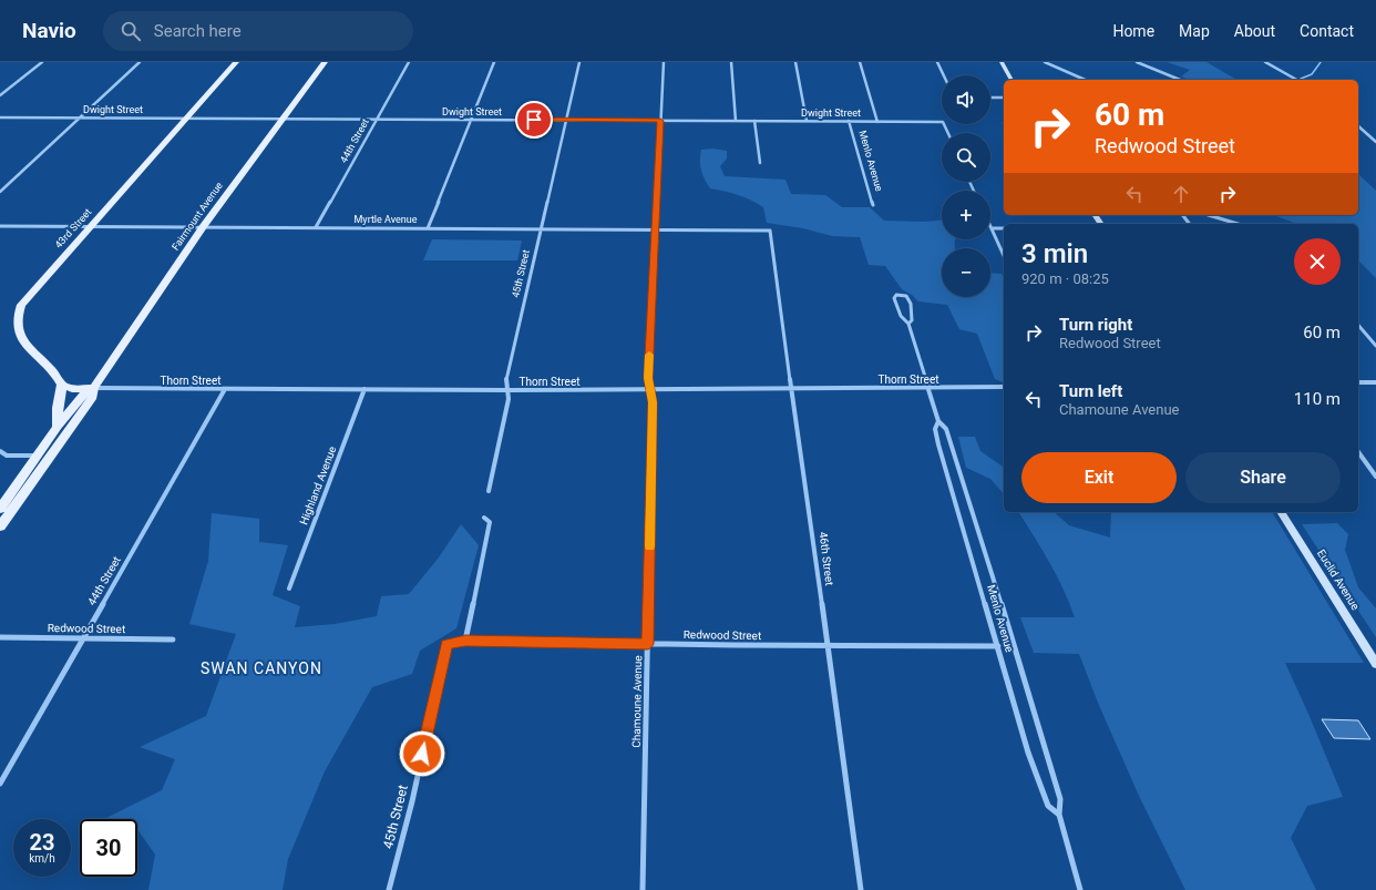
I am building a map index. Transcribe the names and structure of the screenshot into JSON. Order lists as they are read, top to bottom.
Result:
{
  "streets": {
    "main road": ["Fairmount Avenue", "43rd Street", "Euclid Avenue"],
    "street": [
      "Dwight Street",
      "44th Street",
      "Menlo Avenue",
      "Myrtle Avenue",
      "45th Street",
      "Thorn Street",
      "Highland Avenue",
      "46th Street",
      "Redwood Street",
      "Chamoune Avenue"
    ]
  },
  "crossings": [
    ["Dwight Street", "44th Street"],
    ["Dwight Street", "Menlo Avenue"],
    ["Dwight Street", "Fairmount Avenue"],
    ["Dwight Street", "43rd Street"],
    ["Dwight Street", "45th Street"],
    ["Dwight Street", "Chamoune Avenue"],
    ["44th Street", "Myrtle Avenue"],
    ["44th Street", "Thorn Street"],
    ["44th Street", "Redwood Street"],
    ["Menlo Avenue", "Thorn Street"],
    ["Menlo Avenue", "Redwood Street"],
    ["Fairmount Avenue", "Myrtle Avenue"],
    ["Fairmount Avenue", "Thorn Street"],
    ["Myrtle Avenue", "43rd Street"],
    ["Myrtle Avenue", "45th Street"],
    ["Myrtle Avenue", "46th Street"],
    ["Myrtle Avenue", "Chamoune Avenue"],
    ["45th Street", "Thorn Street"],
    ["45th Street", "Redwood Street"],
    ["Thorn Street", "Highland Avenue"],
    ["Thorn Street", "46th Street"],
    ["Thorn Street", "Chamoune Avenue"],
    ["46th Street", "Redwood Street"],
    ["Redwood Street", "Chamoune Avenue"]
  ],
  "districts": ["SWAN CANYON"],
  "page": {
    "header": "Navio",
    "search": "Search here",
    "nav": [
      "Home",
      "Map",
      "About",
      "Contact"
    ],
    "map_buttons": ["+", "−"],
    "turn": ["60 m", "Redwood Street"],
    "heading": ["3 min", "920 m · 08:25"],
    "list": [
      {
        "name": "Turn right",
        "note": "Redwood Street",
        "value": "60 m"
      },
      {
        "name": "Turn left",
        "note": "Chamoune Avenue",
        "value": "110 m"
      }
    ],
    "buttons": ["Exit", "Share"],
    "speed": "23 km/h",
    "limit": "30"
  }
}
